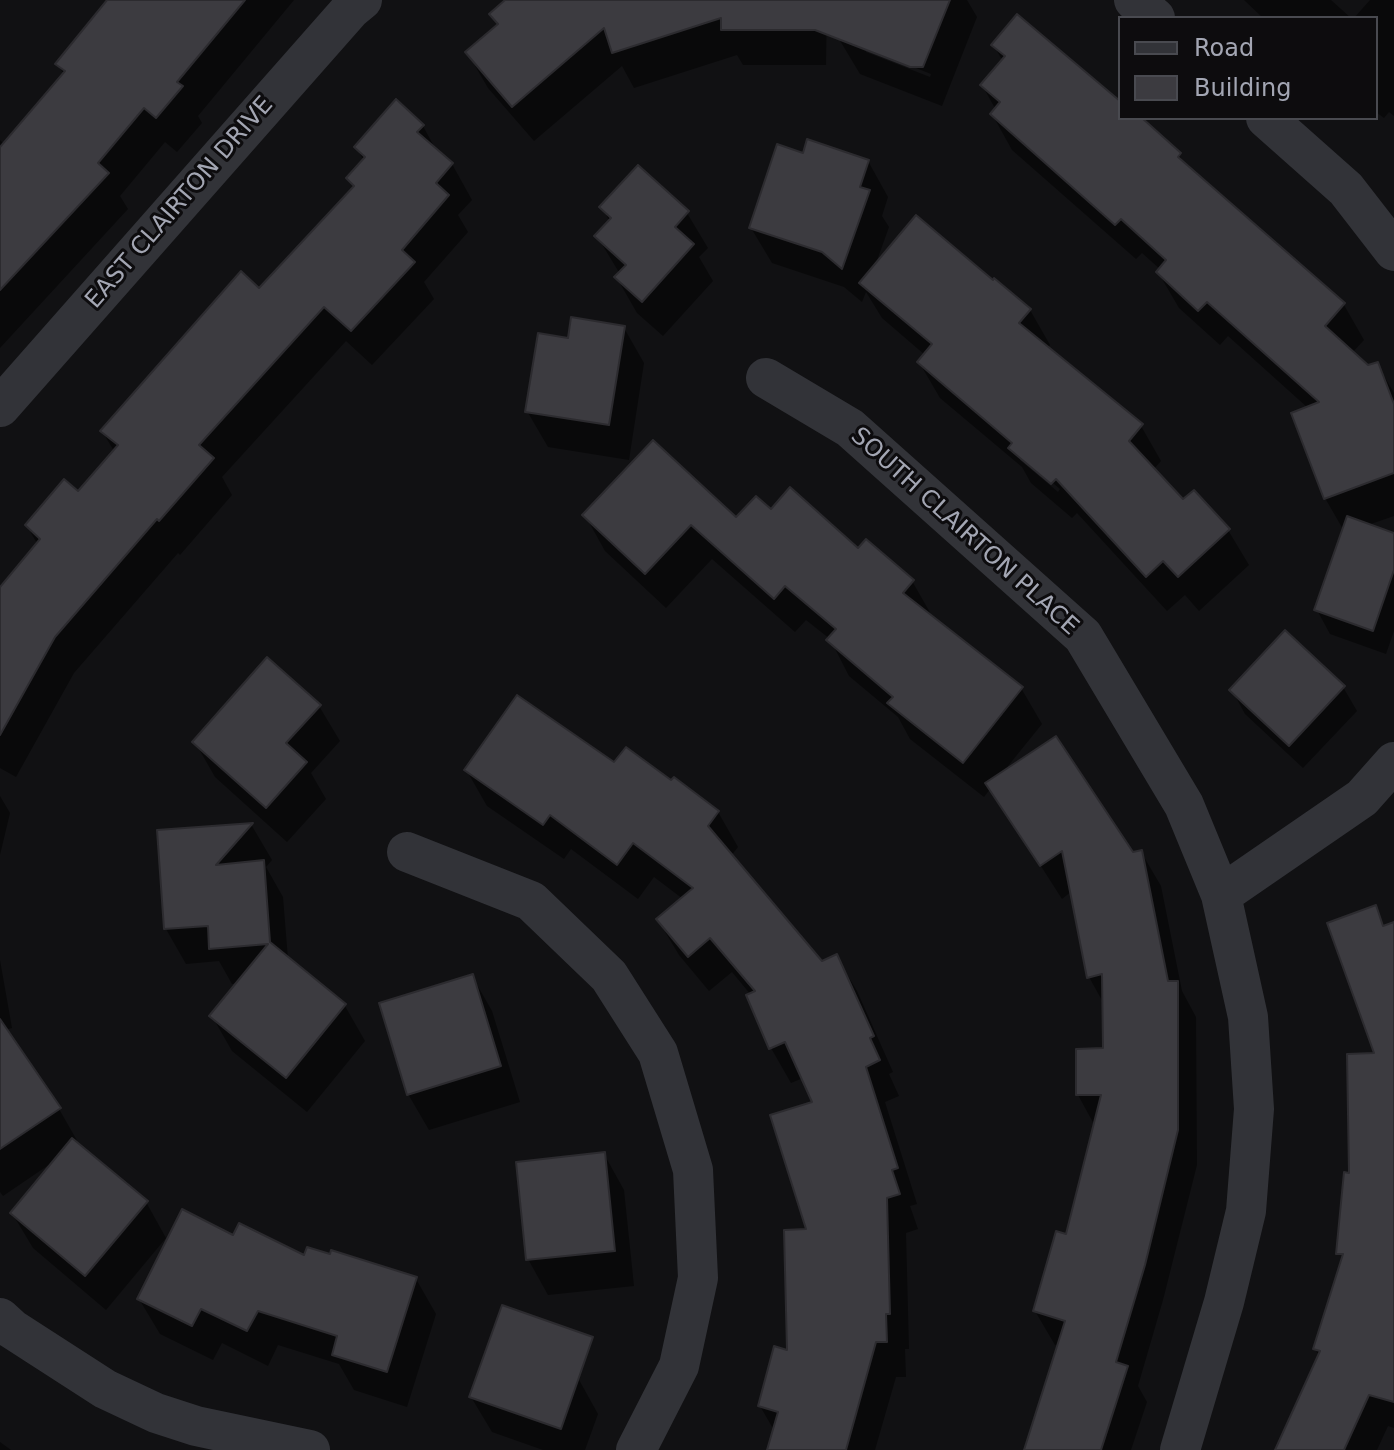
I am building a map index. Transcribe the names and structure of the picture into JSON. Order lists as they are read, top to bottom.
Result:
{
  "streets": {
    "street": ["EAST CLAIRTON DRIVE", "SOUTH CLAIRTON PLACE"]
  },
  "legend": ["Road", "Building"]
}
